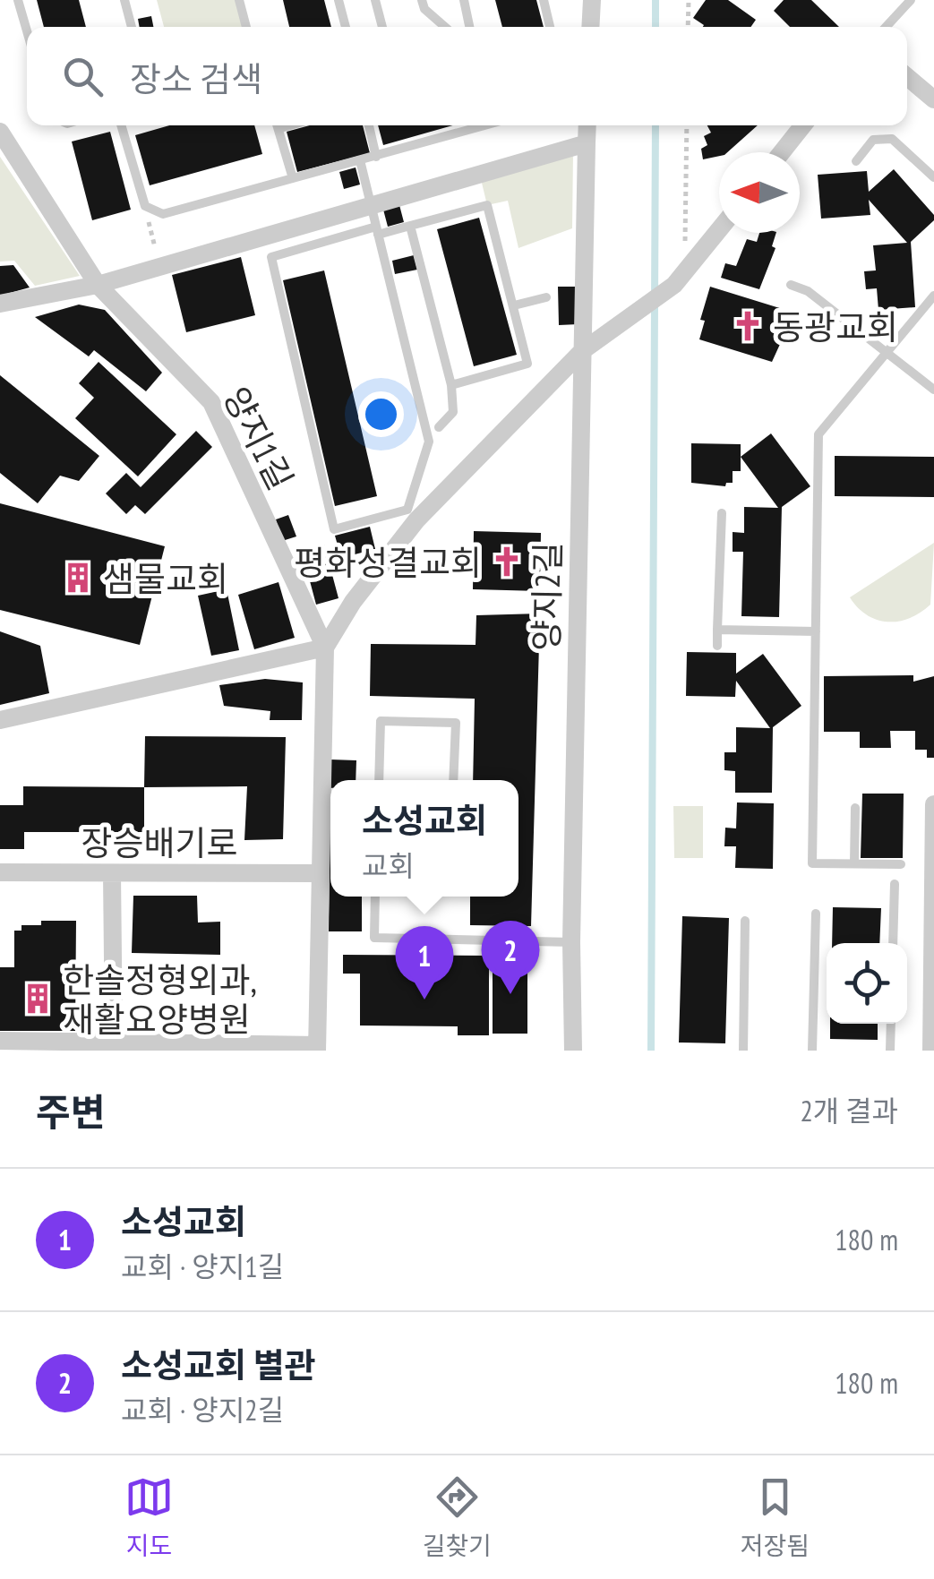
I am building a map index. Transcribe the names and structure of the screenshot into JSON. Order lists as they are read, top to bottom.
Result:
{
  "streets": {
    "street": ["양지1길", "양지2길", "장승배기로"]
  },
  "crossings": [
    ["양지1길", "양지2길"],
    ["양지1길", "장승배기로"]
  ],
  "places": {
    "church": ["동광교회", "평화성결교회"],
    "building": ["샘물교회", "한솔정형외과, 재활요양병원"]
  },
  "north": "left",
  "page": {
    "search": "장소 검색",
    "popup": ["소성교회", "교회"],
    "pins": ["2", "1"],
    "heading": ["주변", "2개 결과"],
    "list": [
      {
        "mark": "1",
        "name": "소성교회",
        "note": "교회 · 양지1길",
        "value": "180 m"
      },
      {
        "mark": "2",
        "name": "소성교회 별관",
        "note": "교회 · 양지2길",
        "value": "180 m"
      }
    ],
    "nav": ["지도", "길찾기", "저장됨"]
  }
}
